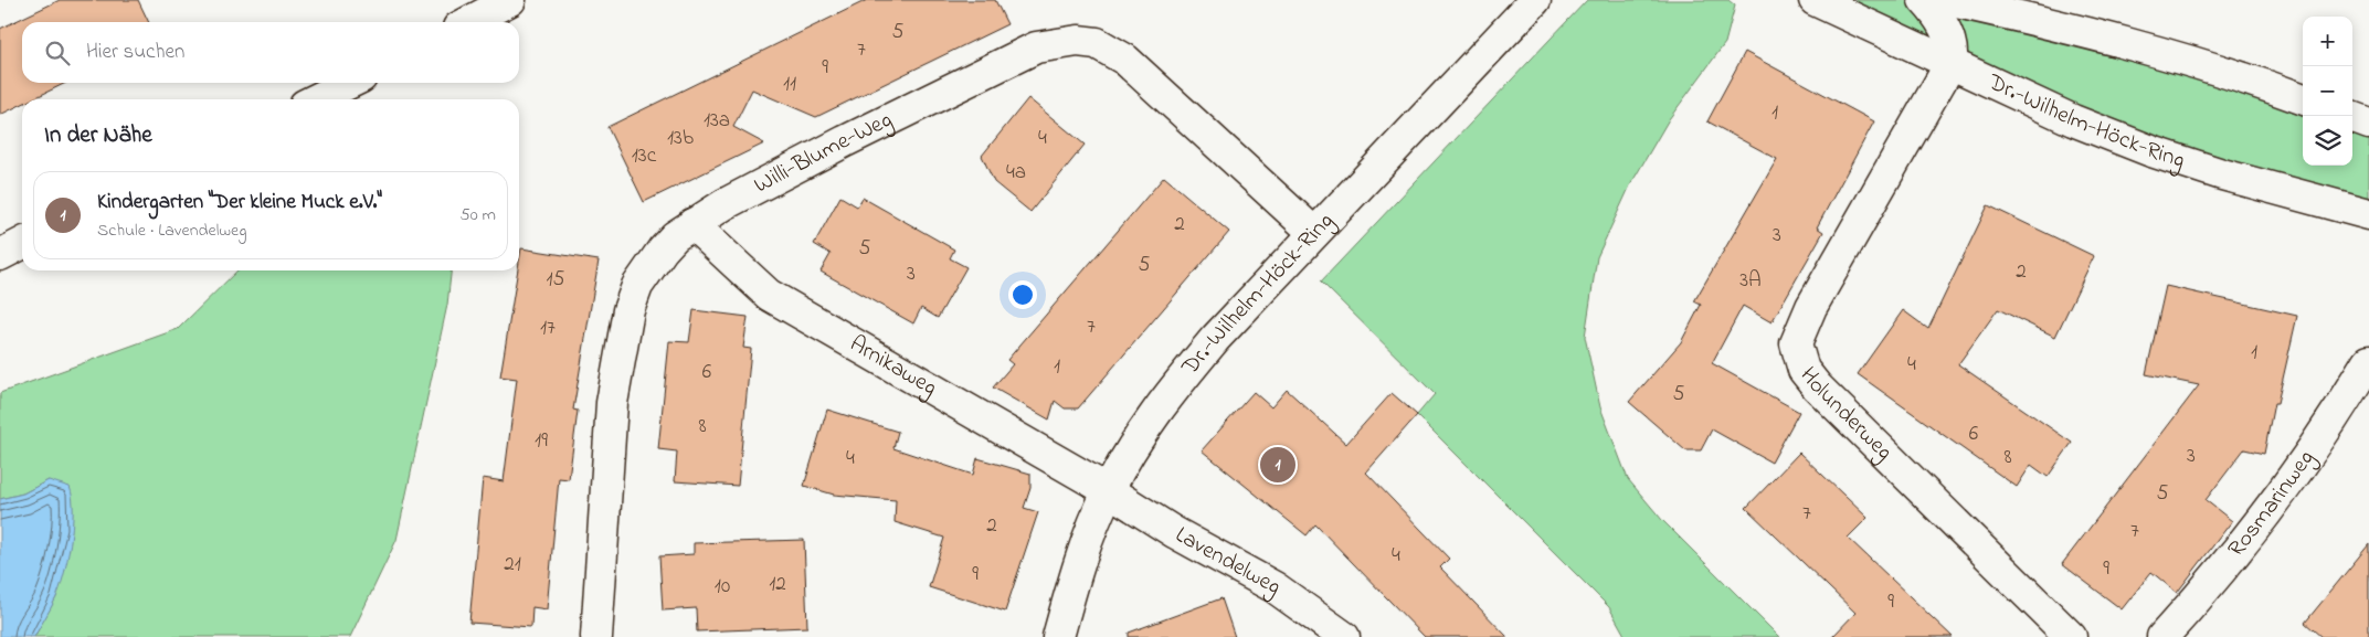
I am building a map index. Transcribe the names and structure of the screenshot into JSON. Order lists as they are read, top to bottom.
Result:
{
  "streets": {
    "street": [
      "Dr.-Wilhelm-Höck-Ring",
      "Willi-Blume-Weg",
      "Arnikaweg",
      "Holunderweg",
      "Rosmarinweg",
      "Lavendelweg"
    ]
  },
  "crossings": [
    ["Dr.-Wilhelm-Höck-Ring", "Willi-Blume-Weg"],
    ["Dr.-Wilhelm-Höck-Ring", "Arnikaweg"],
    ["Dr.-Wilhelm-Höck-Ring", "Holunderweg"],
    ["Dr.-Wilhelm-Höck-Ring", "Lavendelweg"],
    ["Willi-Blume-Weg", "Arnikaweg"],
    ["Arnikaweg", "Lavendelweg"]
  ],
  "house_numbers": [
    "5",
    "7",
    "9",
    "11",
    "1",
    "13a",
    "13b",
    "4",
    "13c",
    "4a",
    "2",
    "3",
    "5",
    "5",
    "2",
    "3",
    "15",
    "3A",
    "7",
    "17",
    "1",
    "4",
    "1",
    "6",
    "5",
    "8",
    "6",
    "19",
    "3",
    "8",
    "4",
    "5",
    "7",
    "2",
    "7",
    "4",
    "21",
    "9",
    "9",
    "12",
    "10",
    "9"
  ],
  "page": {
    "map_buttons": ["+", "−"],
    "search": "Hier suchen",
    "heading": "In der Nähe",
    "list": [
      {
        "mark": "1",
        "name": "Kindergarten \"Der kleine Muck e.V.\"",
        "note": "Schule · Lavendelweg",
        "value": "50 m"
      }
    ],
    "pins": "1"
  }
}
